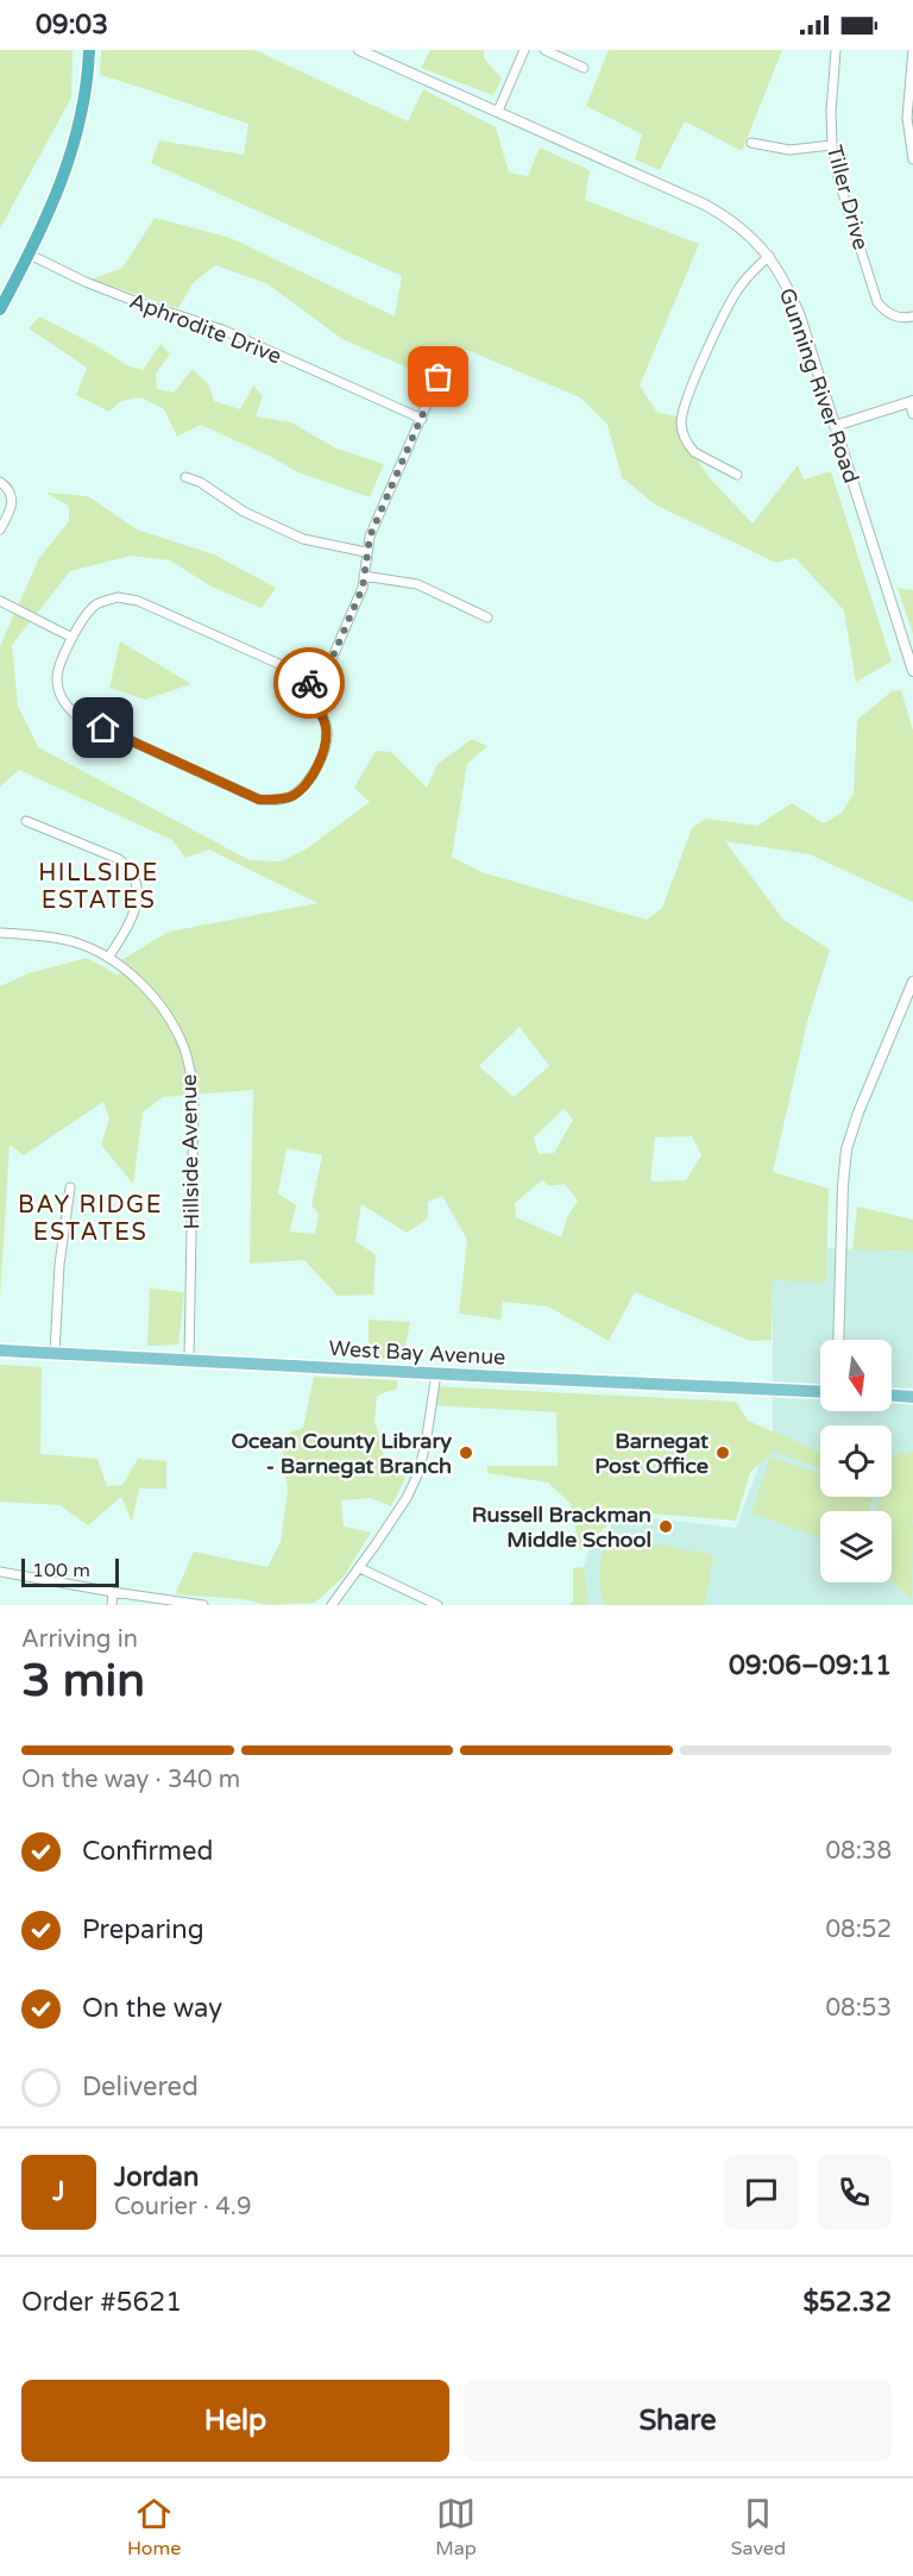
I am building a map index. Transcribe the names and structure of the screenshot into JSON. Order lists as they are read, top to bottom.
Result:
{
  "streets": {
    "main road": ["West Bay Avenue"],
    "street": [
      "Tiller Drive",
      "Aphrodite Drive",
      "Gunning River Road",
      "Hillside Avenue"
    ]
  },
  "crossings": [
    ["Hillside Avenue", "West Bay Avenue"]
  ],
  "districts": ["HILLSIDE ESTATES", "BAY RIDGE ESTATES"],
  "places": ["Ocean County Library - Barnegat Branch", "Barnegat Post Office", "Russell Brackman Middle School"],
  "scale_bar": "100 m",
  "north": "bottom",
  "page": {
    "status": "09:03",
    "scale": "100 m",
    "heading": ["3 min", "Arriving in", "09:06–09:11"],
    "panel": [
      "Jordan",
      "Courier · 4.9",
      "Order #5621",
      "$52.32"
    ],
    "bar": "On the way · 340 m",
    "list": [
      ["Confirmed", "08:38"],
      ["Preparing", "08:52"],
      ["On the way", "08:53"],
      "Delivered"
    ],
    "round": "J",
    "buttons": ["Help", "Share"],
    "tabs": ["Home", "Map", "Saved"]
  }
}
